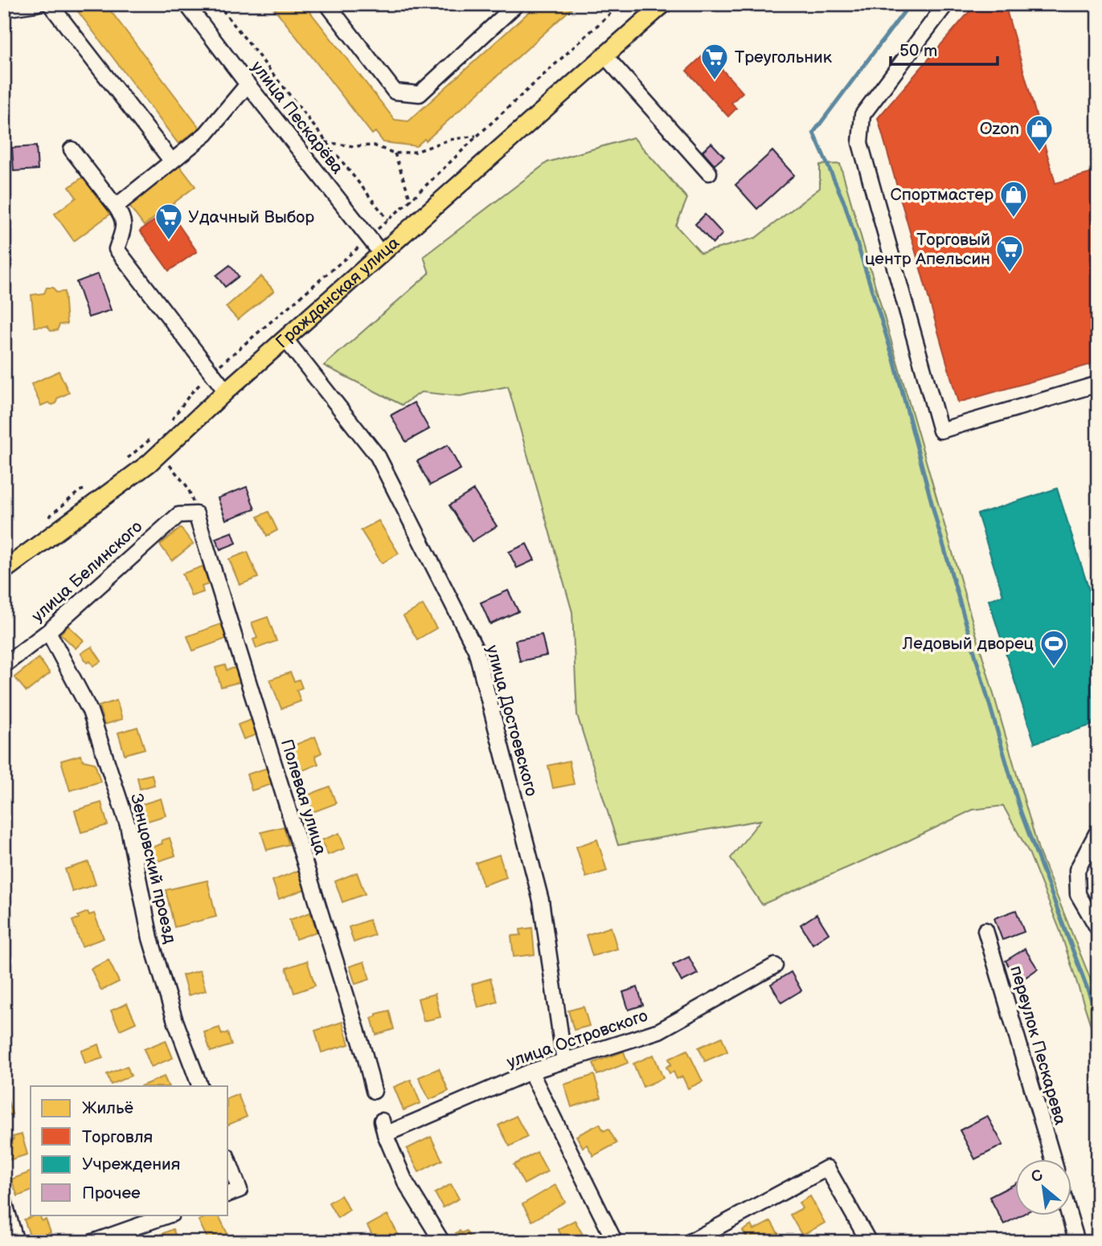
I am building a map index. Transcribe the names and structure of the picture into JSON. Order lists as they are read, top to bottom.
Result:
{
  "streets": {
    "main road": ["Гражданская улица"],
    "street": [
      "улица Пескарёва",
      "улица Белинского",
      "улица Достоевского",
      "Полевая улица",
      "Зенцовский проезд",
      "улица Островского",
      "переулок Пескарева"
    ]
  },
  "crossings": [
    ["улица Пескарёва", "Гражданская улица"],
    ["Гражданская улица", "улица Достоевского"],
    ["улица Белинского", "Полевая улица"],
    ["улица Белинского", "Зенцовский проезд"],
    ["улица Достоевского", "улица Островского"]
  ],
  "places": {
    "supermarket": ["Треугольник", "Удачный Выбор", "Торговый центр Апельсин"],
    "shop": ["Ozon", "Спортмастер"],
    "sports": ["Ледовый дворец"]
  },
  "legend": [
    "Жильё",
    "Торговля",
    "Учреждения",
    "Прочее"
  ],
  "scale_bar": "50 m",
  "north": "top left"
}
